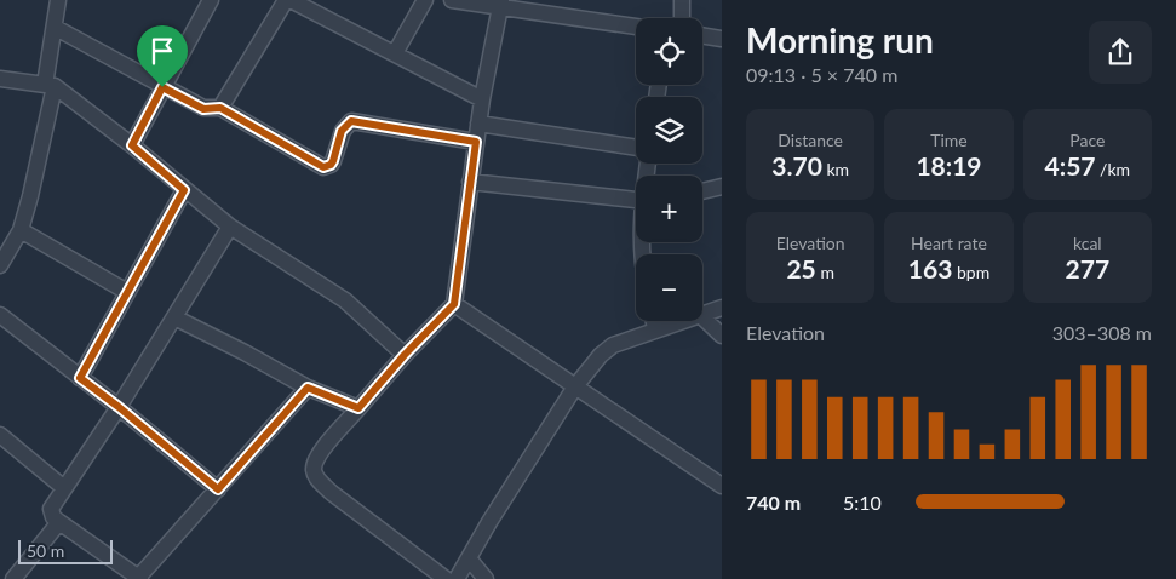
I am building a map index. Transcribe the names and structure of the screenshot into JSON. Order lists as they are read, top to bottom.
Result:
{
  "scale_bar": "50 m",
  "page": {
    "heading": ["Morning run", "09:13 · 5 × 740 m"],
    "map_buttons": ["+", "−"],
    "stats": [
      ["Distance", "3.70 km"],
      ["Time", "18:19"],
      ["Pace", "4:57 /km"],
      ["Elevation", "25 m"],
      ["Heart rate", "163 bpm"],
      ["kcal", "277"]
    ],
    "chart": ["Elevation", "303–308 m"],
    "list": [
      {
        "name": "740 m",
        "note": "5:10"
      }
    ],
    "scale": "50 m"
  }
}
